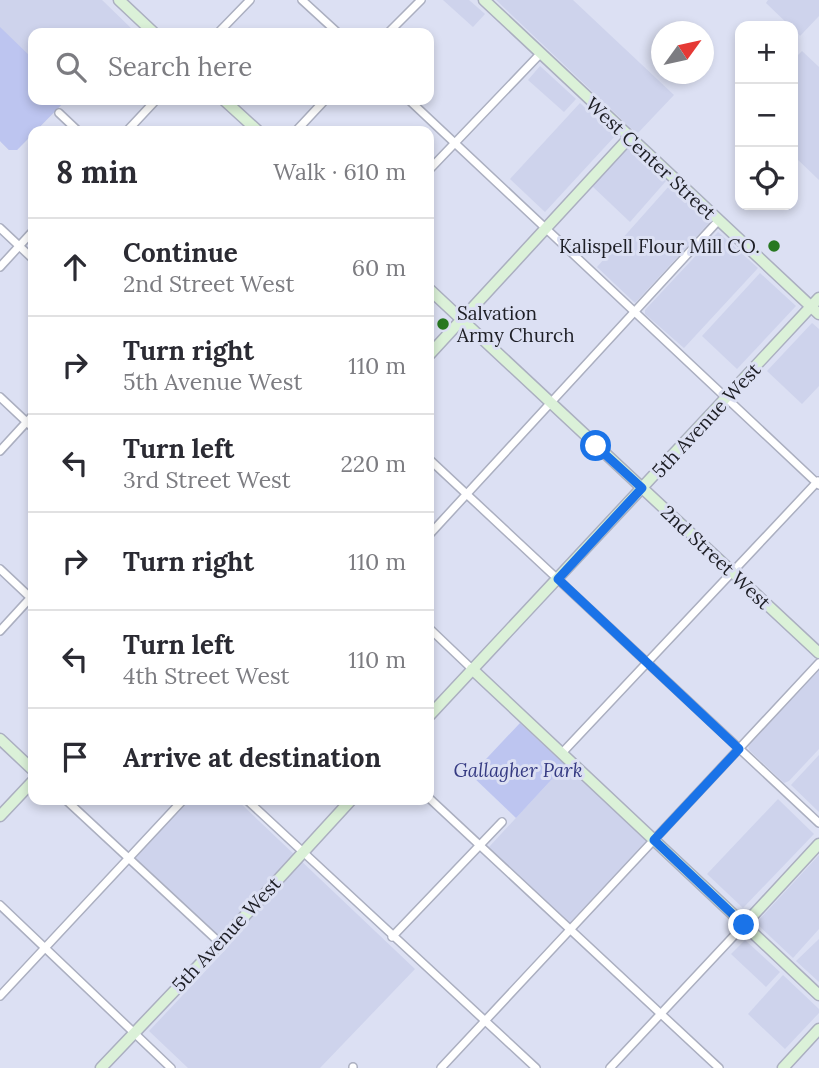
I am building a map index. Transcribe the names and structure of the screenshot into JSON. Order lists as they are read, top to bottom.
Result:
{
  "streets": {
    "street": ["West Center Street", "5th Avenue West", "2nd Street West"]
  },
  "crossings": [
    ["West Center Street", "5th Avenue West"],
    ["5th Avenue West", "2nd Street West"]
  ],
  "parks": ["Gallagher Park"],
  "places": ["Kalispell Flour Mill CO.", "Salvation Army Church"],
  "north": "top right",
  "page": {
    "map_buttons": ["+", "−"],
    "search": "Search here",
    "heading": ["8 min", "Walk · 610 m"],
    "list": [
      ["Continue", "2nd Street West", "60 m"],
      ["Turn right", "5th Avenue West", "110 m"],
      ["Turn left", "3rd Street West", "220 m"],
      ["Turn right", "110 m"],
      ["Turn left", "4th Street West", "110 m"],
      "Arrive at destination"
    ]
  }
}
